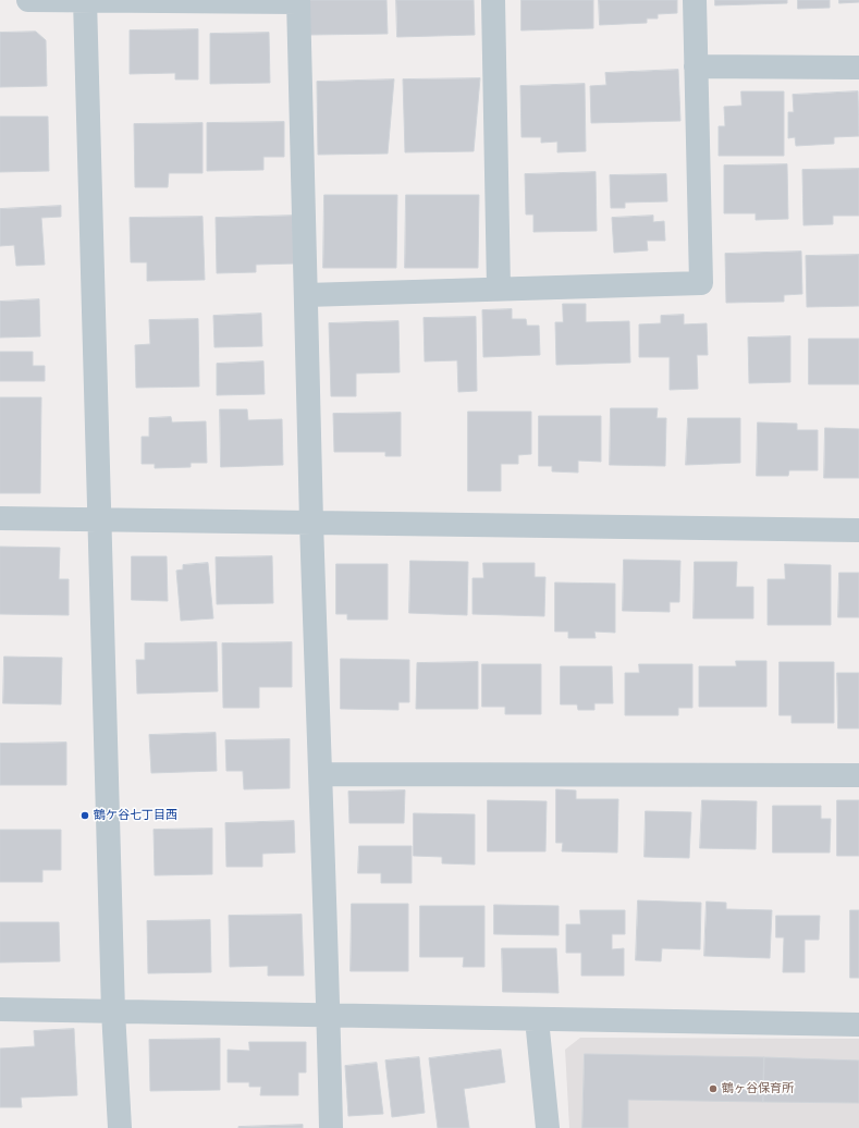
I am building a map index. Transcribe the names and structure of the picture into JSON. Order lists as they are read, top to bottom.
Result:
{
  "places": ["鶴ケ谷七丁目西", "鶴ヶ谷保育所"]
}
